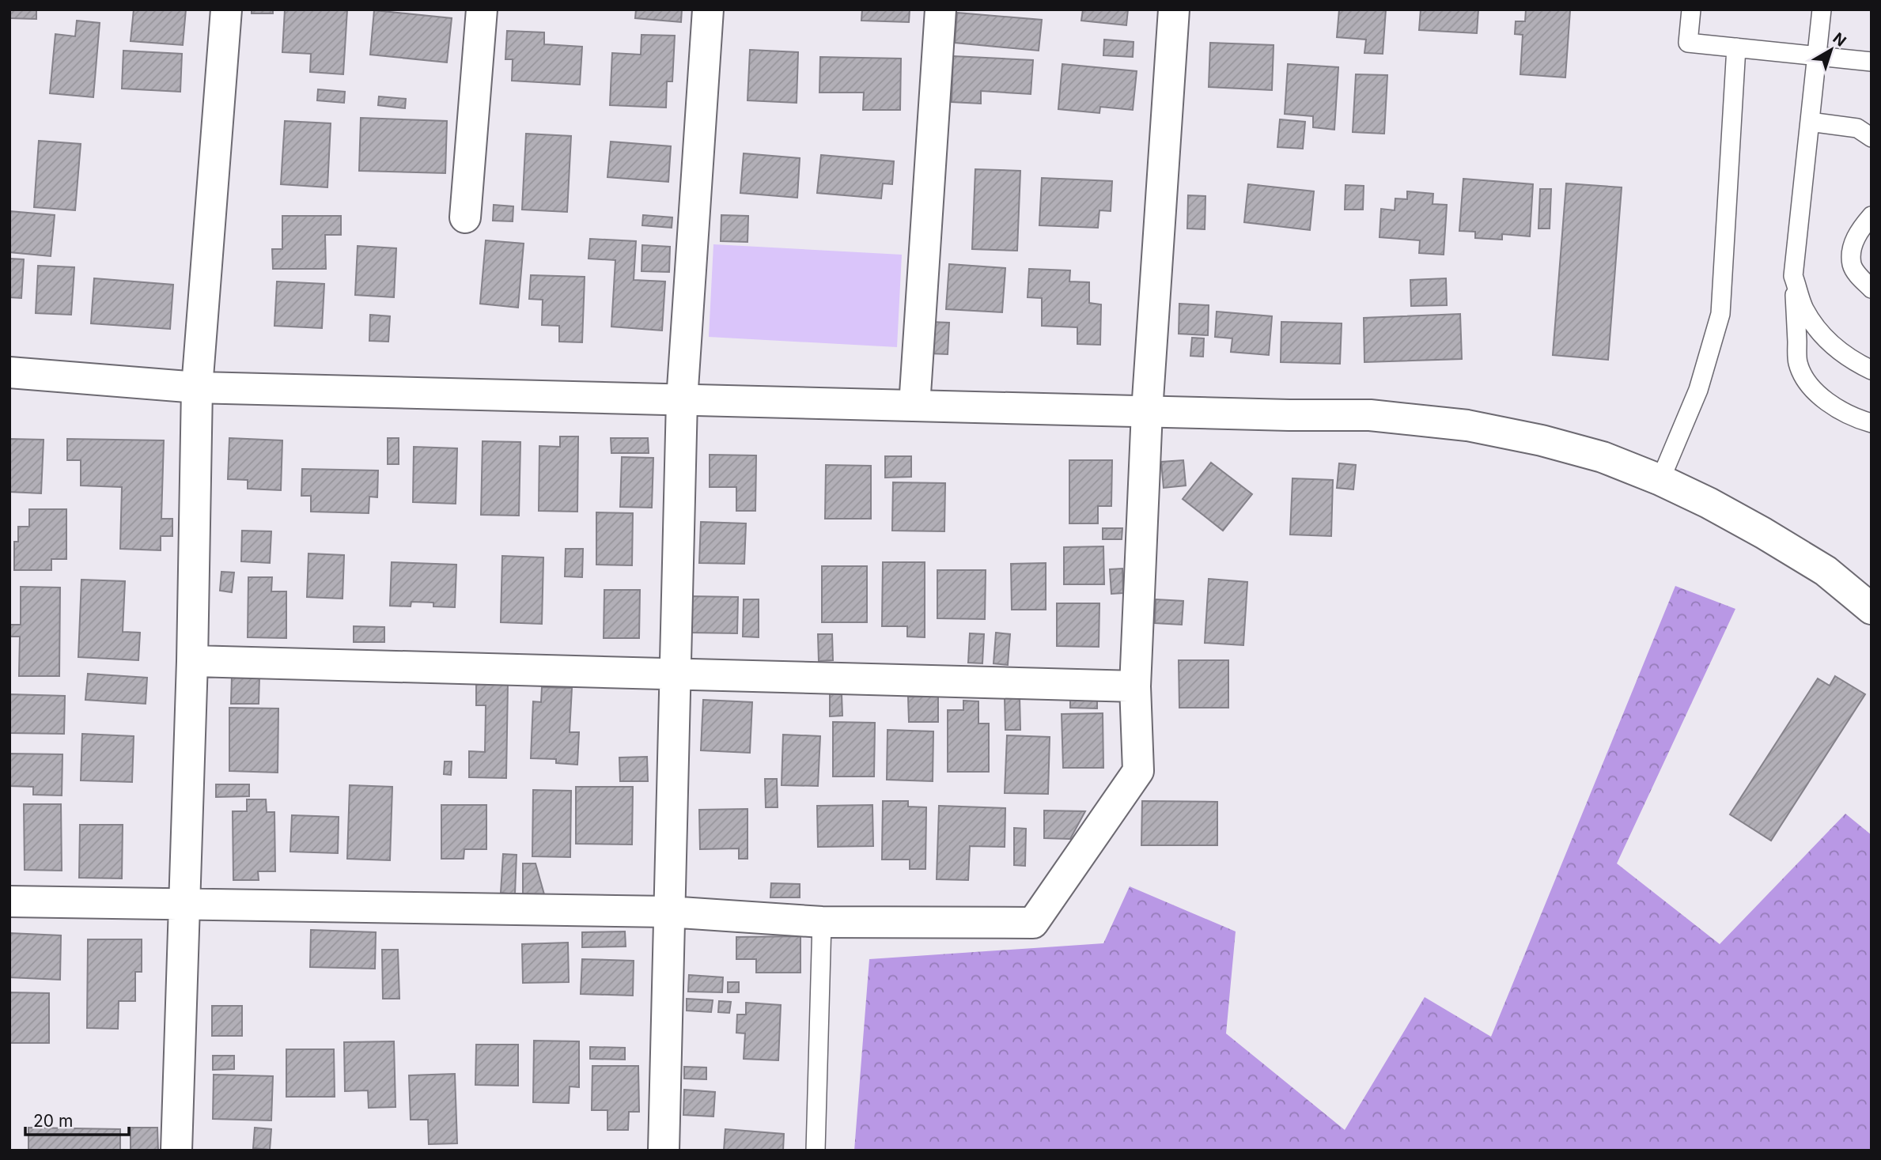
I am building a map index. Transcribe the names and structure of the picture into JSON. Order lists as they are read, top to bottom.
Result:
{
  "scale_bar": "20 m",
  "north": "top right"
}
